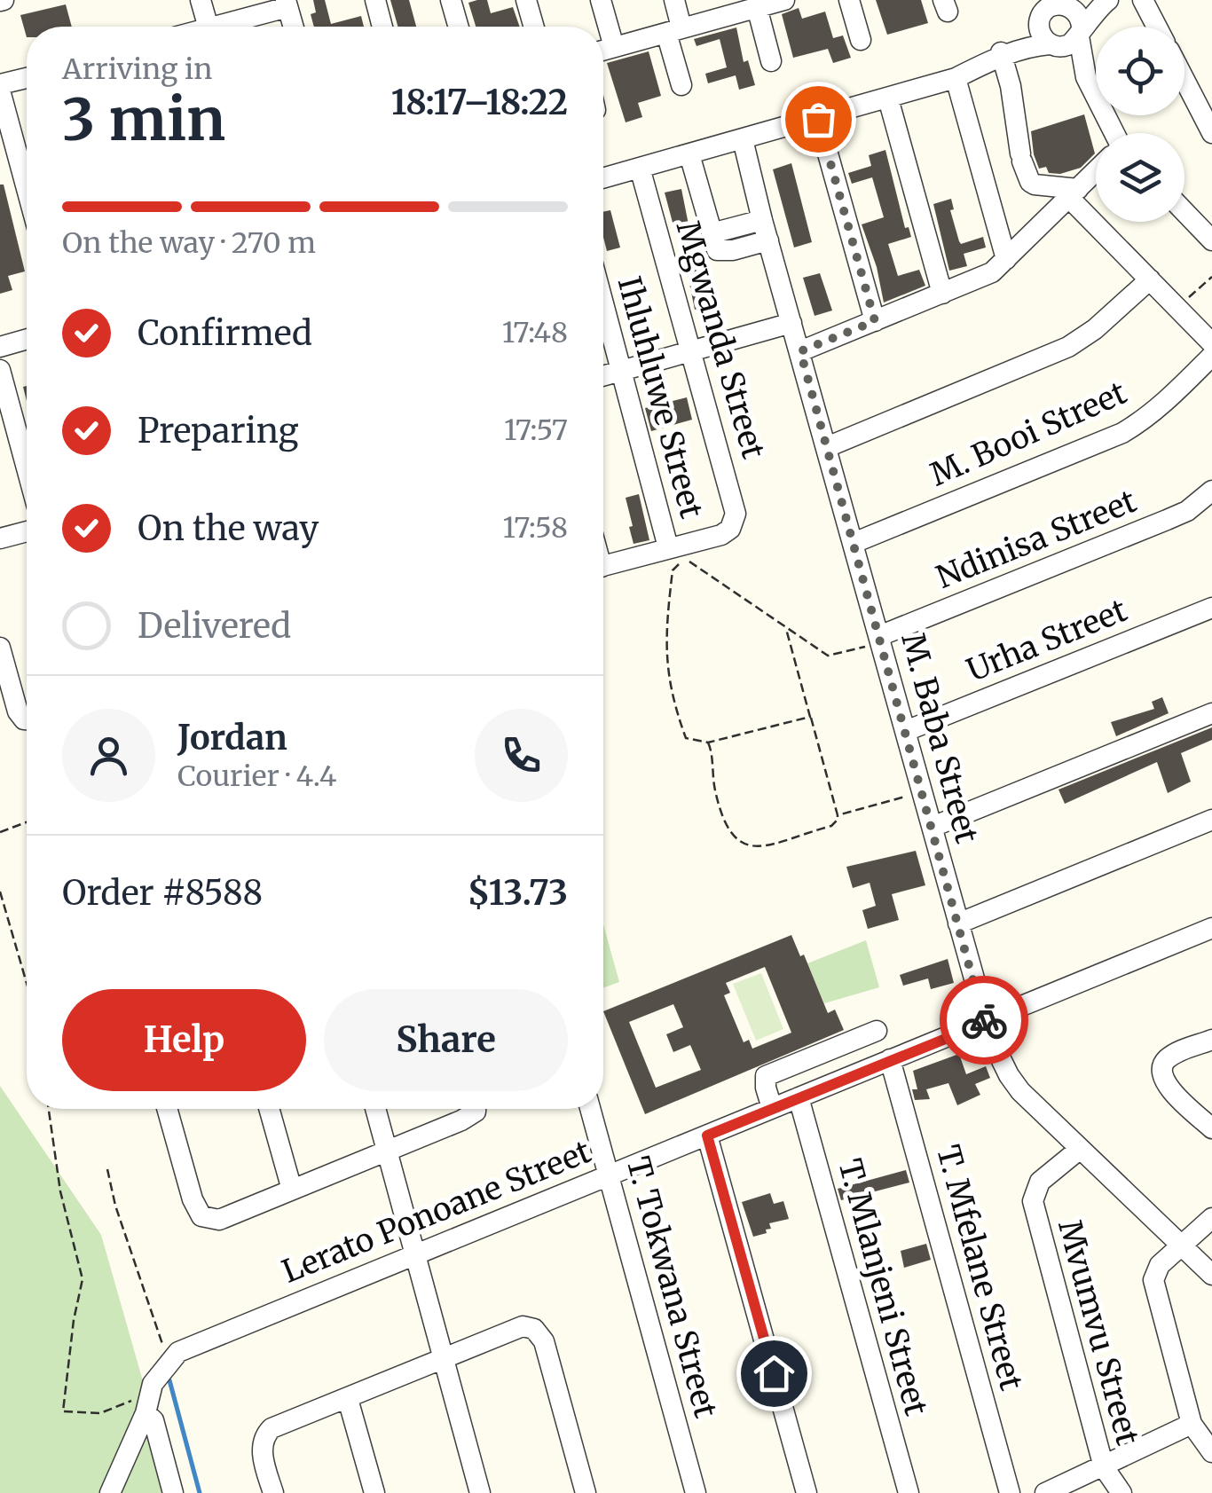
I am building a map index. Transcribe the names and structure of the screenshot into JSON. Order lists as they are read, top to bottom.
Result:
{
  "streets": {
    "street": [
      "Mgwanda Street",
      "Ihluhluwe Street",
      "M. Booi Street",
      "Ndinisa Street",
      "Urha Street",
      "M. Baba Street",
      "Lerato Ponoane Street",
      "T. Mfelane Street",
      "T. Tokwana Street",
      "T. Mlanjeni Street",
      "Mvumvu Street"
    ]
  },
  "crossings": [
    ["Mgwanda Street", "Ihluhluwe Street"],
    ["M. Booi Street", "M. Baba Street"],
    ["Ndinisa Street", "M. Baba Street"],
    ["Urha Street", "M. Baba Street"],
    ["M. Baba Street", "Lerato Ponoane Street"],
    ["M. Baba Street", "Mvumvu Street"],
    ["Lerato Ponoane Street", "T. Mfelane Street"],
    ["Lerato Ponoane Street", "T. Tokwana Street"],
    ["Lerato Ponoane Street", "T. Mlanjeni Street"]
  ],
  "page": {
    "heading": ["3 min", "Arriving in", "18:17–18:22"],
    "panel": [
      "Jordan",
      "Courier · 4.4",
      "Order #8588",
      "$13.73"
    ],
    "bar": "On the way · 270 m",
    "list": [
      ["Confirmed", "17:48"],
      ["Preparing", "17:57"],
      ["On the way", "17:58"],
      "Delivered"
    ],
    "buttons": ["Help", "Share"]
  }
}
